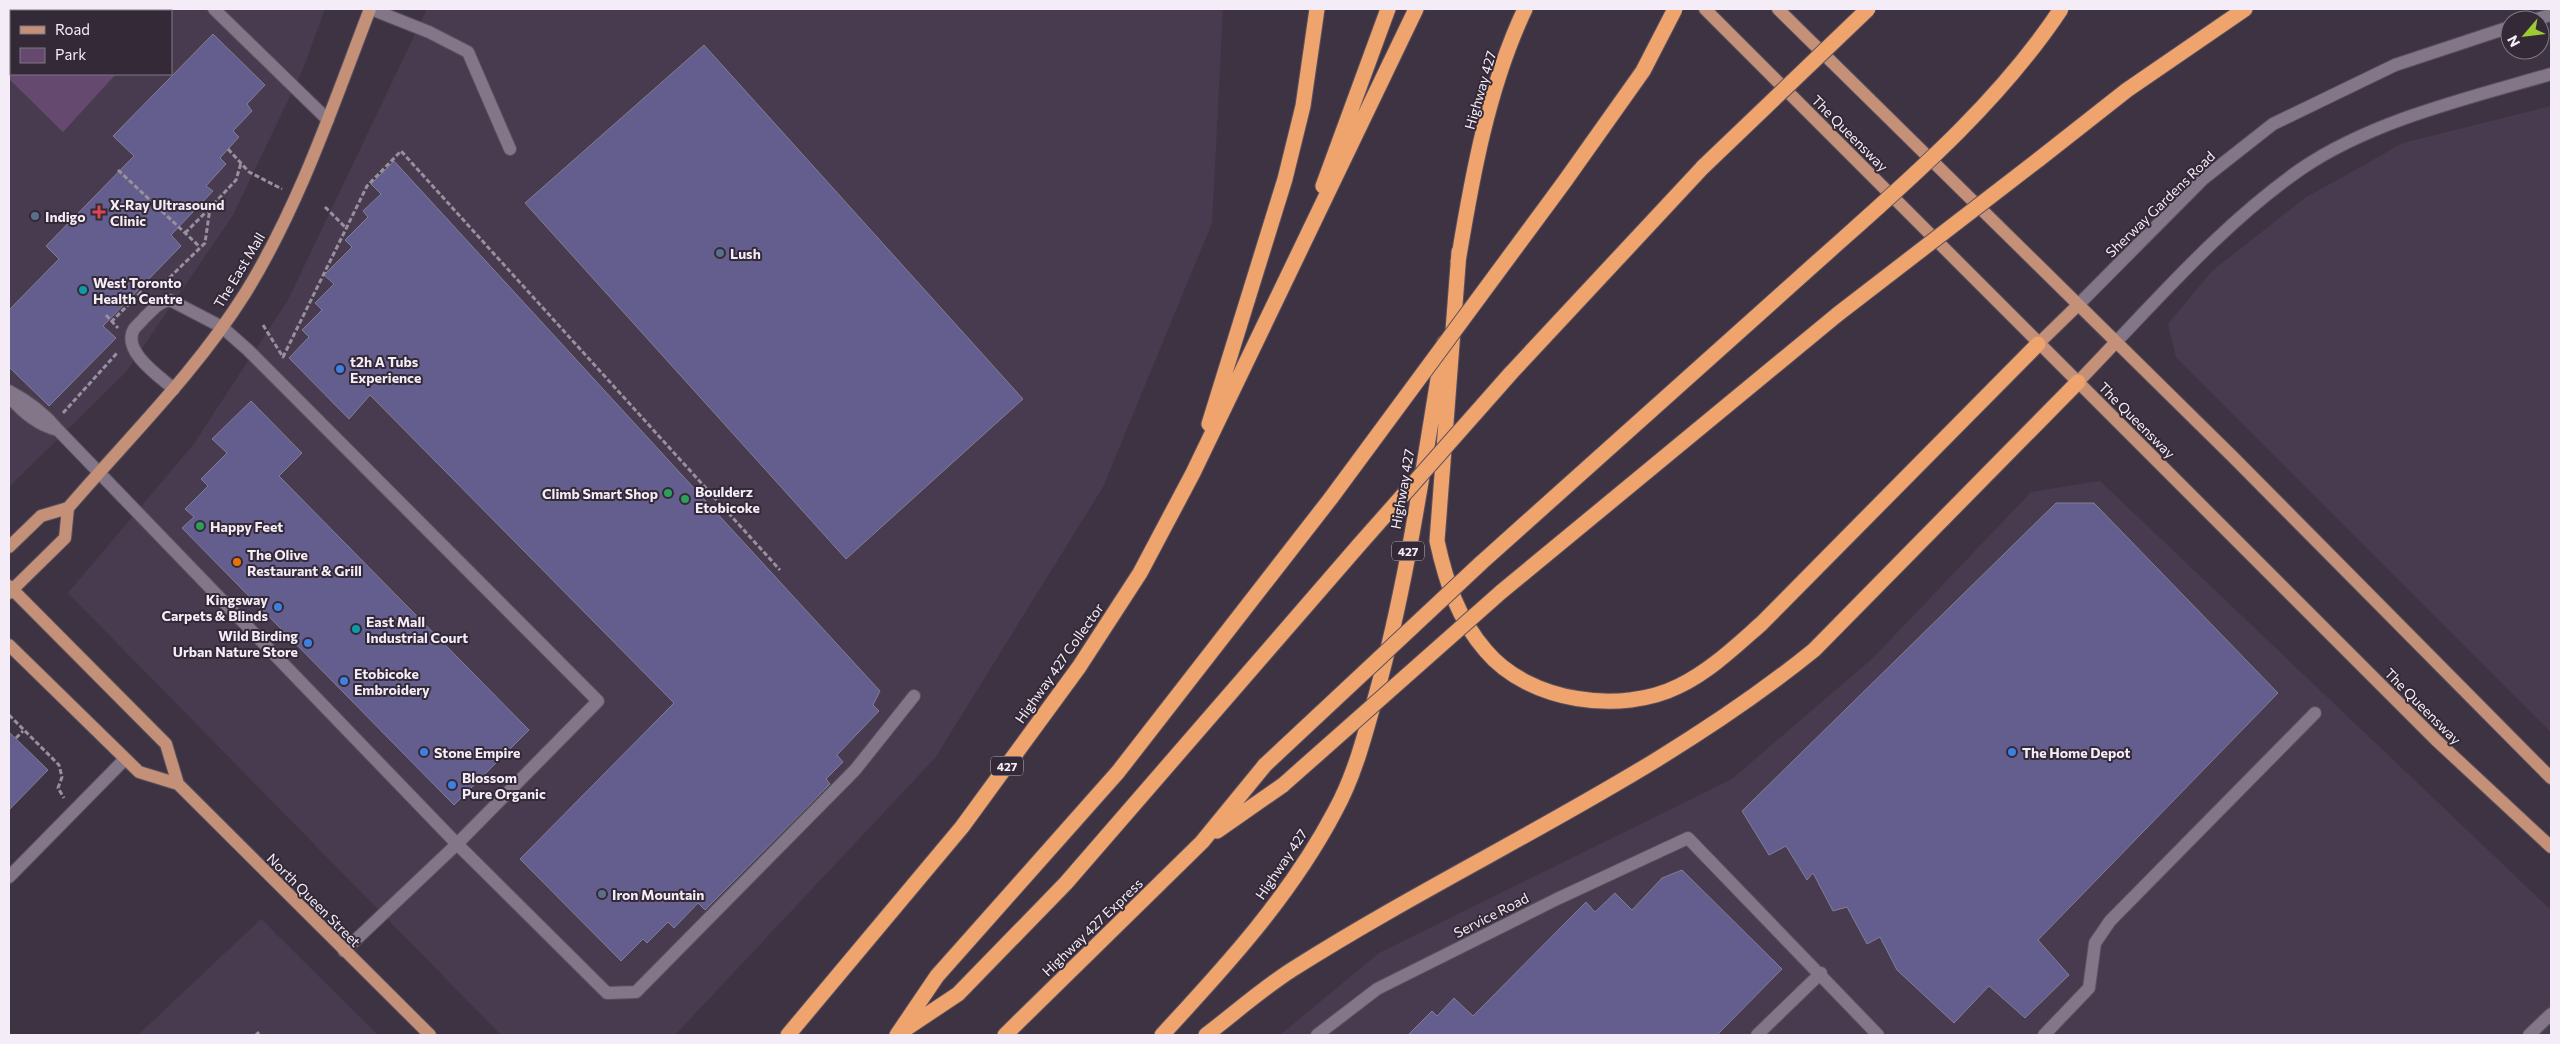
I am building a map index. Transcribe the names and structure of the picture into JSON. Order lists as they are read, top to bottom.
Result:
{
  "streets": {
    "highway": [
      "Highway 427",
      "427",
      "Highway 427 Collector",
      "Highway 427 Express"
    ],
    "main road": [
      "The Queensway",
      "Sherway Gardens Road",
      "The East Mall",
      "North Queen Street"
    ],
    "street": ["Service Road"]
  },
  "crossings": [
    ["The Queensway", "Sherway Gardens Road"],
    ["427", "Highway 427 Collector"]
  ],
  "places": {
    "health": ["X-Ray Ultrasound Clinic"],
    "other": [
      "Indigo",
      "Lush",
      "West Toronto Health Centre",
      "t2h A Tubs Experience",
      "Climb Smart Shop",
      "Boulderz Etobicoke",
      "Happy Feet",
      "The Olive Restaurant & Grill",
      "Kingsway Carpets & Blinds",
      "East Mall Industrial Court",
      "Wild Birding Urban Nature Store",
      "Etobicoke Embroidery",
      "Stone Empire",
      "The Home Depot",
      "Blossom Pure Organic",
      "Iron Mountain"
    ]
  },
  "legend": ["Road", "Park"],
  "north": "bottom left"
}
